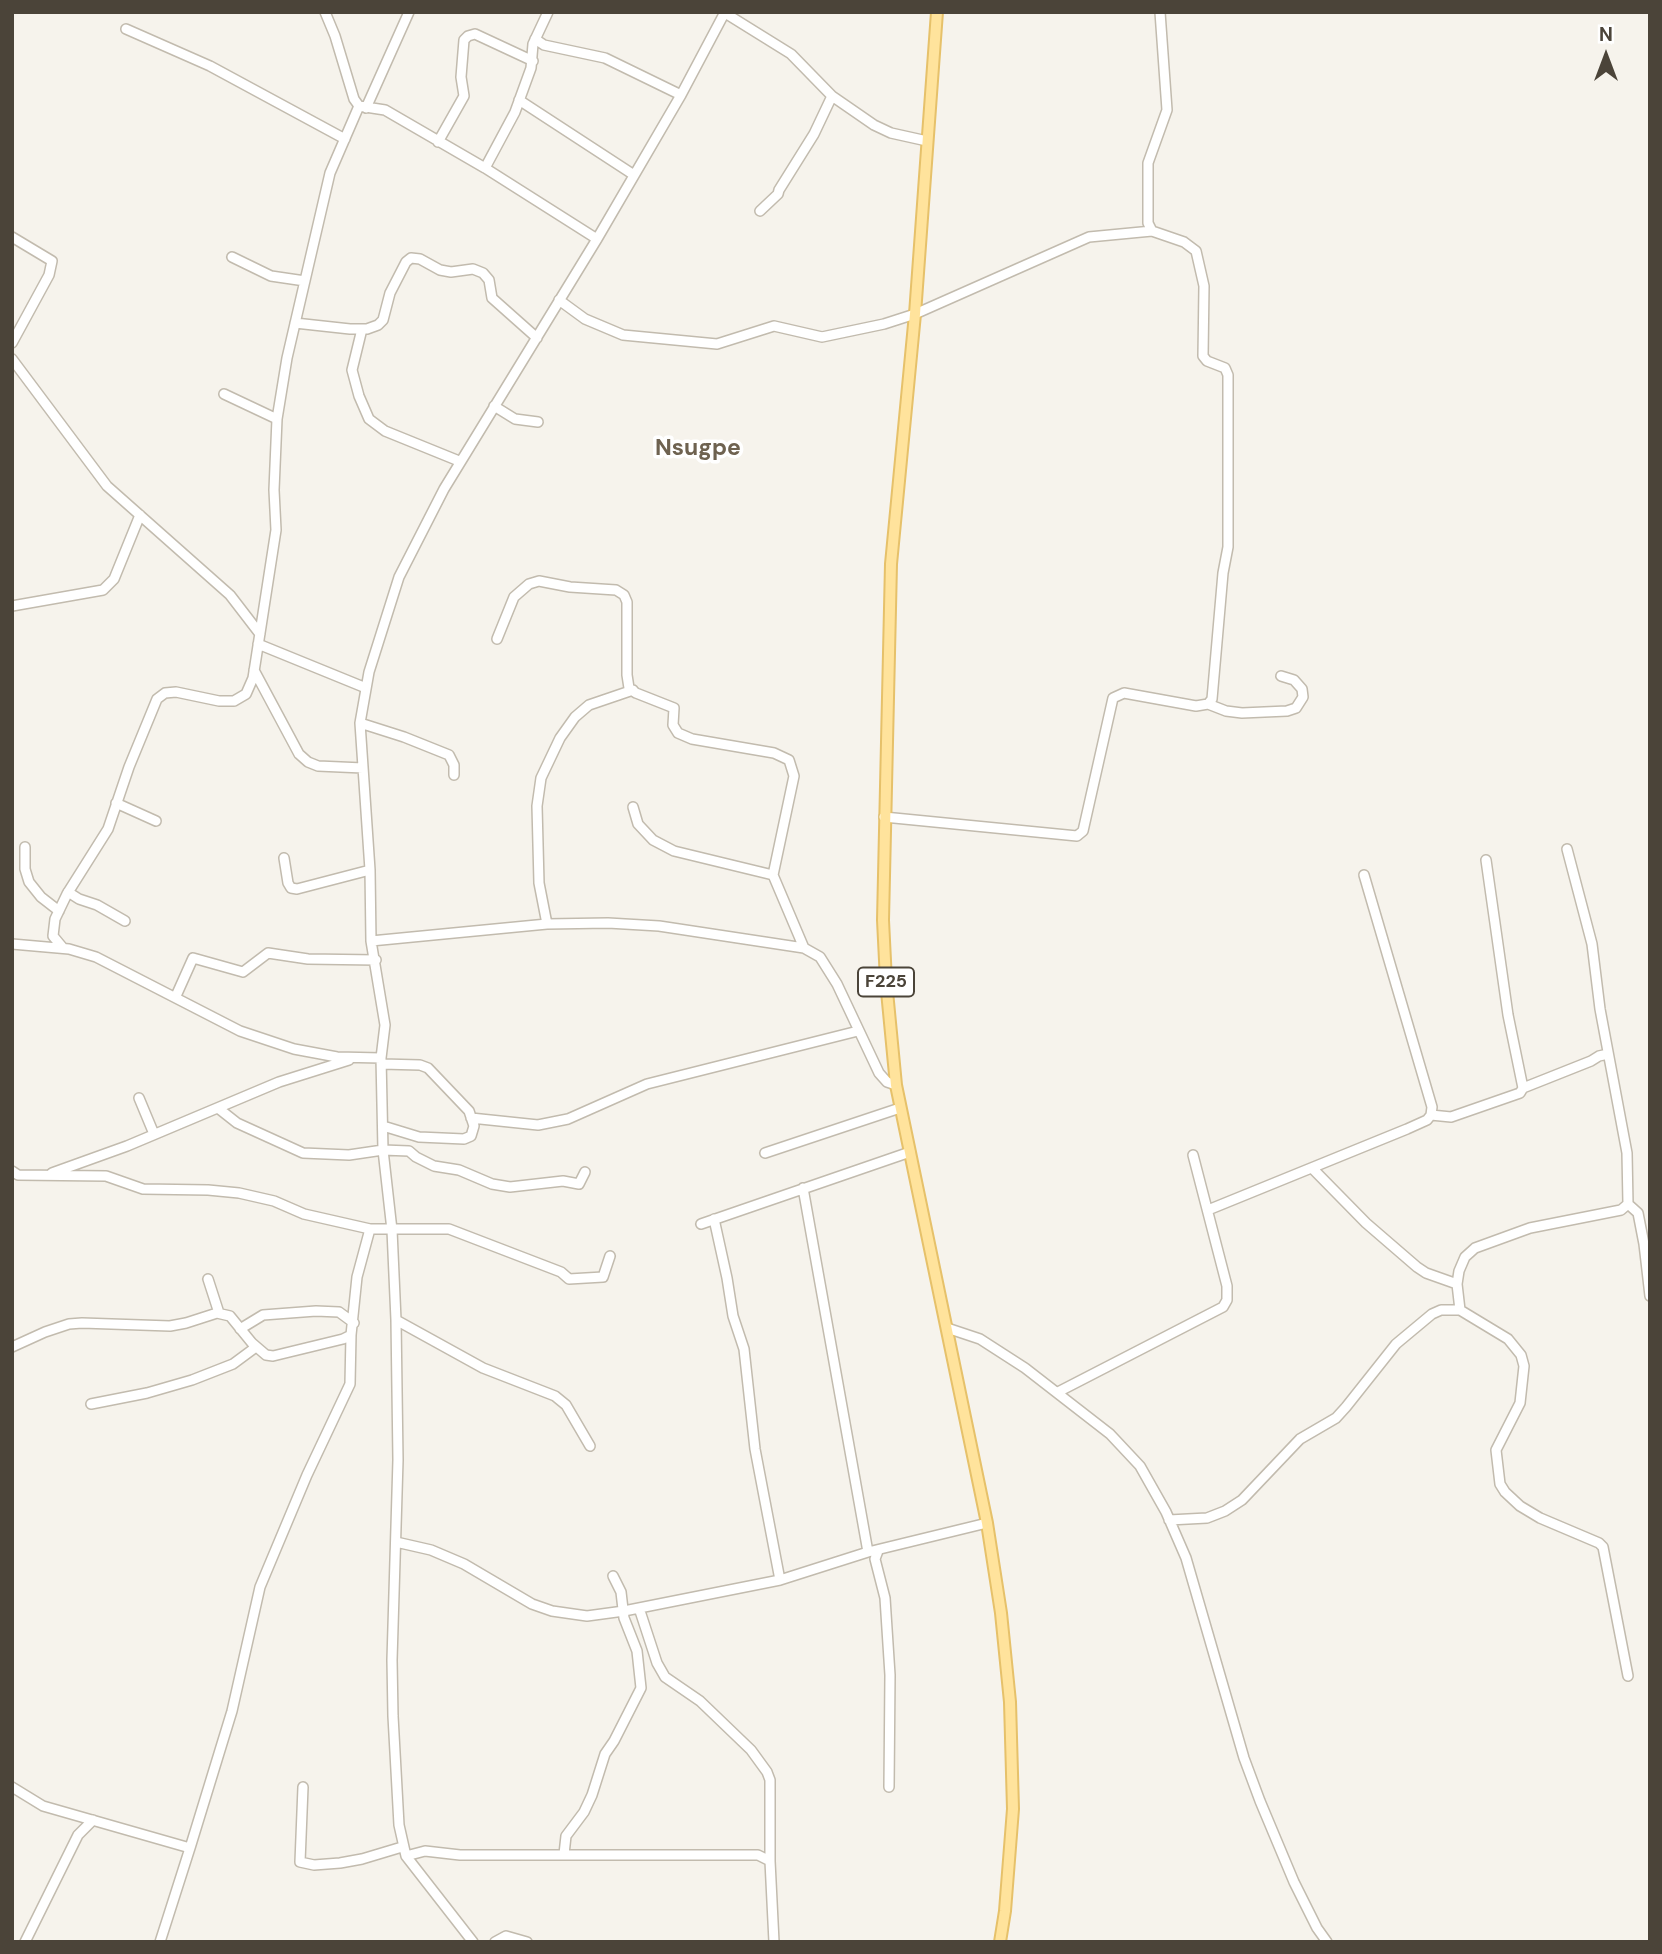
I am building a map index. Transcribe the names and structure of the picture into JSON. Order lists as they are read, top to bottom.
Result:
{
  "streets": {
    "main road": ["F225"]
  },
  "districts": ["Nsugpe"],
  "north": "top"
}
